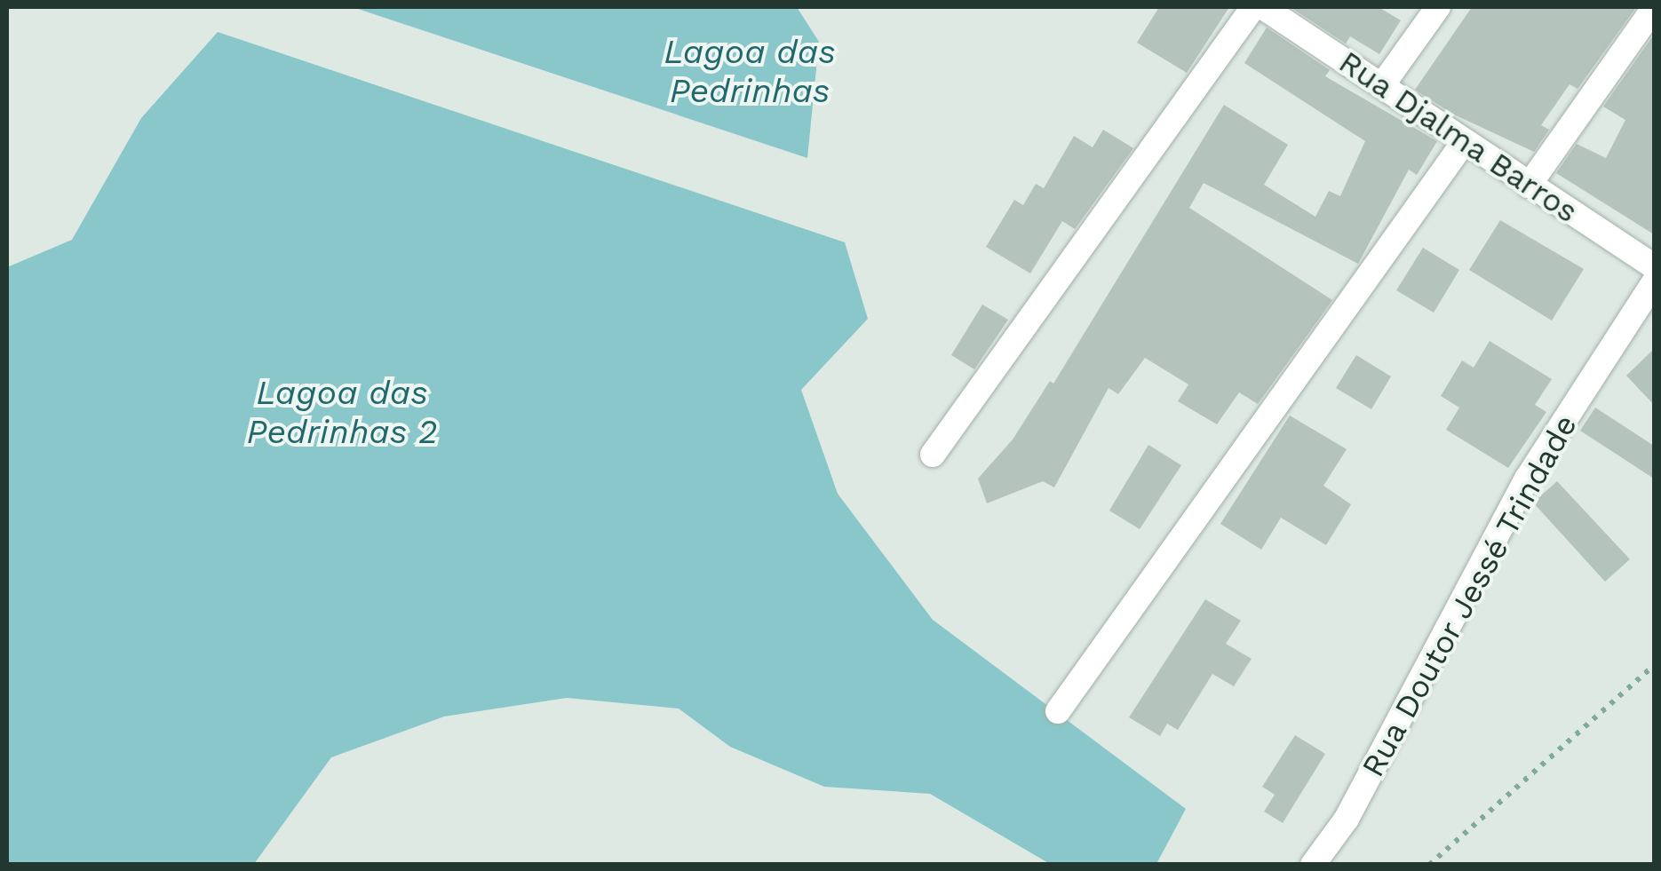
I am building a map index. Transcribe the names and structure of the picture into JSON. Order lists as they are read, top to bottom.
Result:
{
  "streets": {
    "street": ["Rua Djalma Barros", "Rua Doutor Jessé Trindade"]
  },
  "water": ["Lagoa das Pedrinhas", "Lagoa das Pedrinhas 2"]
}
